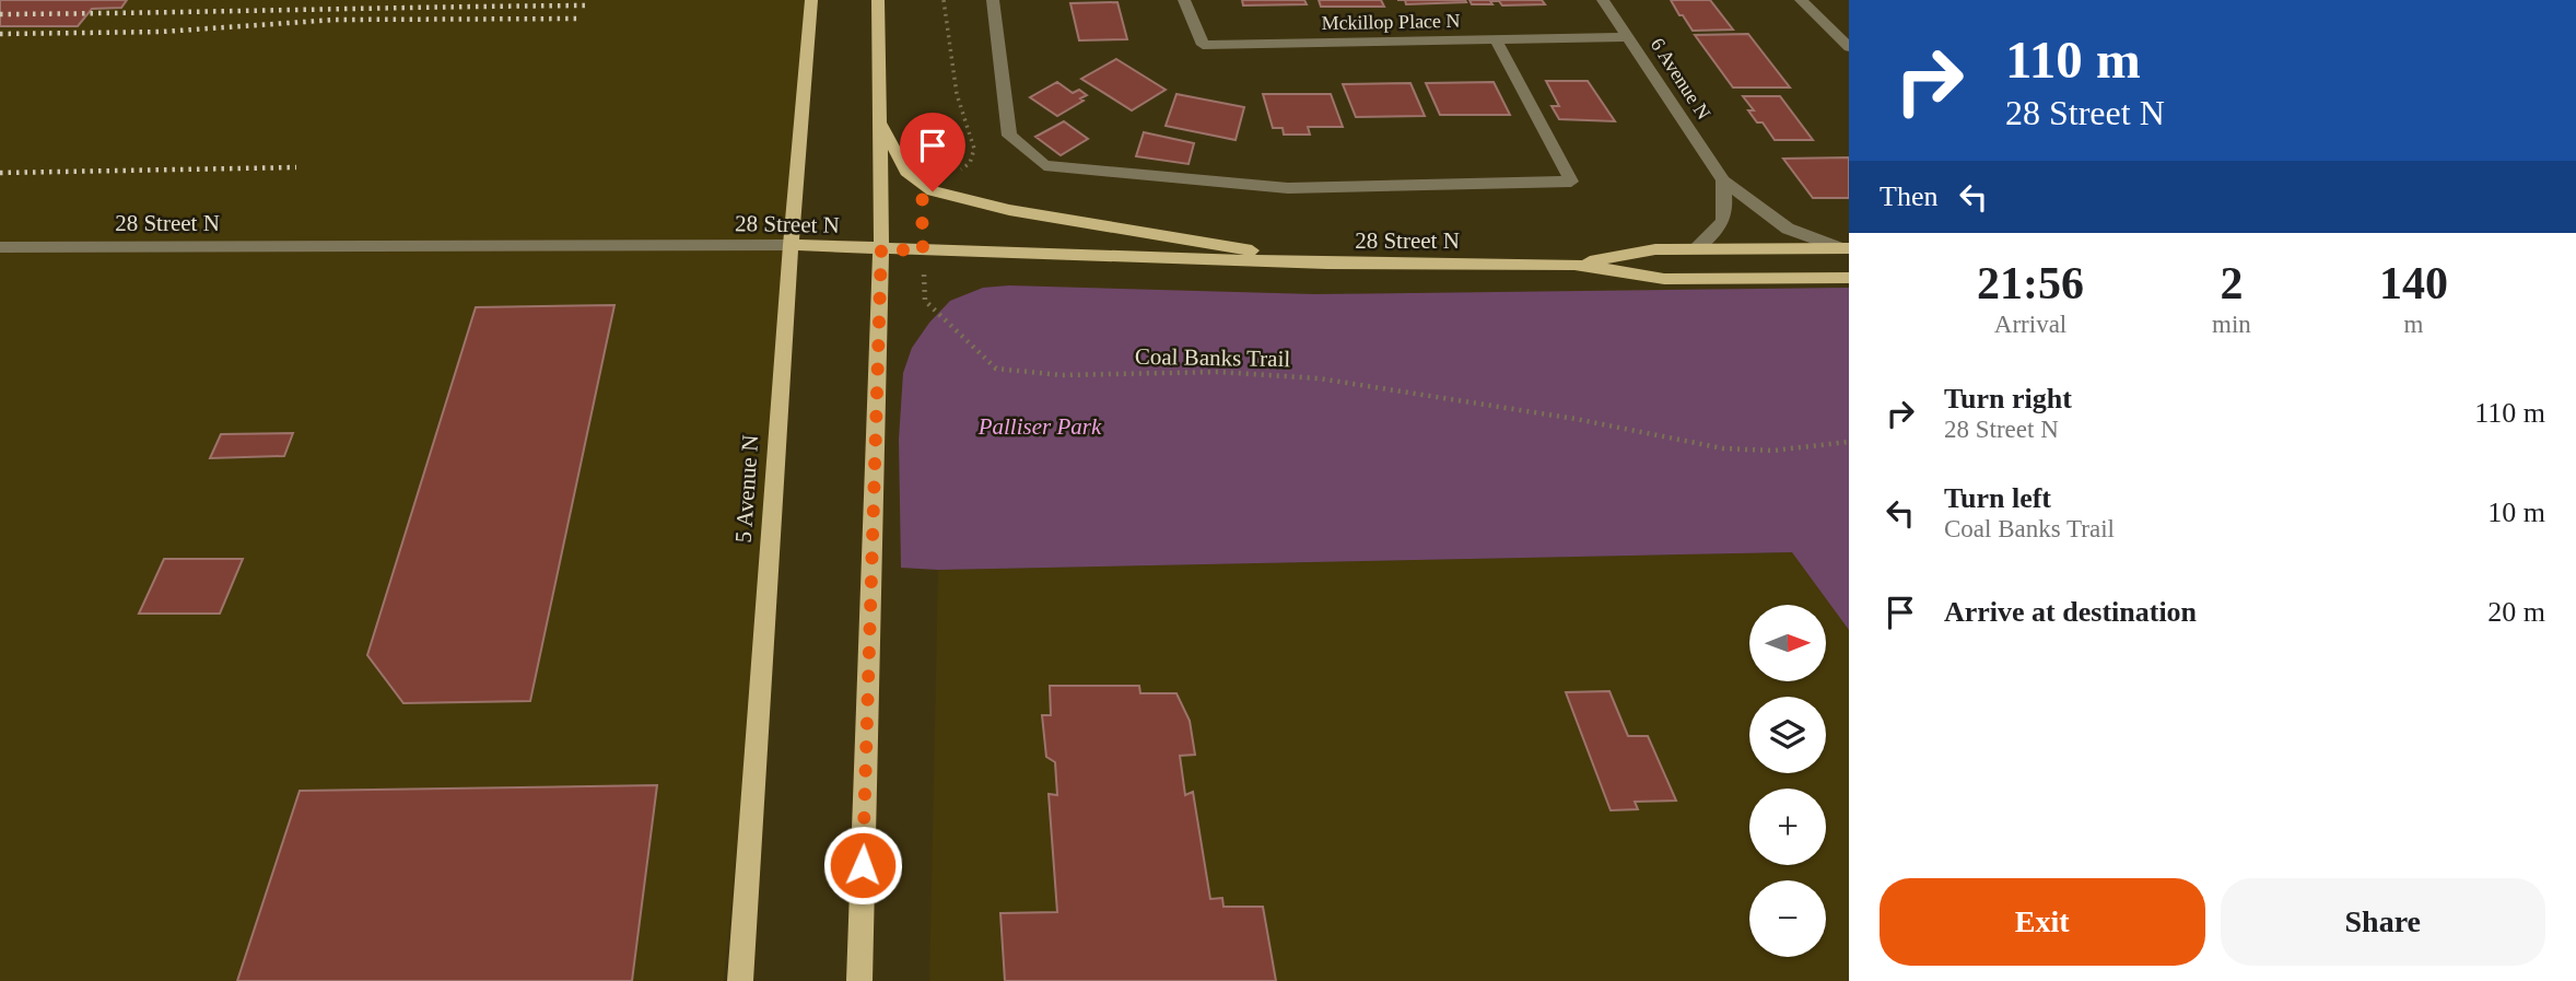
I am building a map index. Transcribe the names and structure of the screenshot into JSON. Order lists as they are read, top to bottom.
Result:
{
  "streets": {
    "main road": ["28 Street N", "5 Avenue N"],
    "street": ["Mckillop Place N", "6 Avenue N"],
    "path": ["Coal Banks Trail"]
  },
  "crossings": [
    ["Mckillop Place N", "6 Avenue N"],
    ["6 Avenue N", "28 Street N"],
    ["28 Street N", "Coal Banks Trail"],
    ["28 Street N", "5 Avenue N"]
  ],
  "parks": ["Palliser Park"],
  "north": "right",
  "page": {
    "turn": ["110 m", "28 Street N"],
    "then": "Then",
    "eta": [
      "21:56",
      "Arrival",
      "2",
      "min",
      "140",
      "m"
    ],
    "list": [
      {
        "name": "Turn right",
        "note": "28 Street N",
        "value": "110 m"
      },
      {
        "name": "Turn left",
        "note": "Coal Banks Trail",
        "value": "10 m"
      },
      {
        "name": "Arrive at destination",
        "value": "20 m"
      }
    ],
    "map_buttons": ["+", "−"],
    "buttons": ["Exit", "Share"]
  }
}
